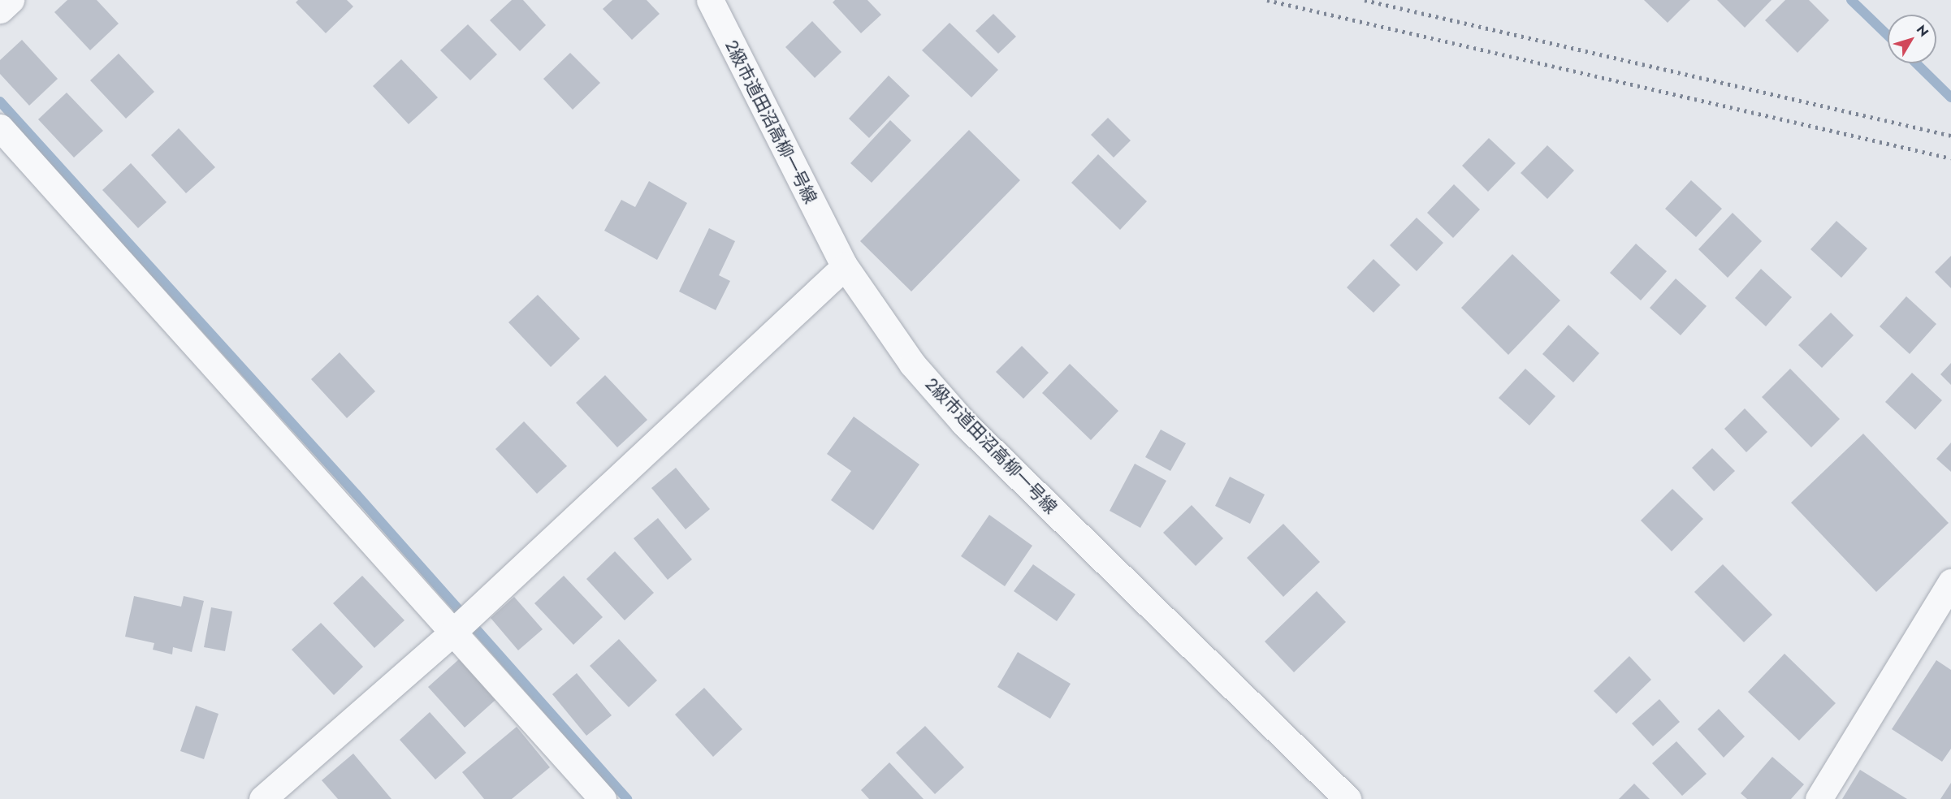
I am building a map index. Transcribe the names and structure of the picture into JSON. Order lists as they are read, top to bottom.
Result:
{
  "streets": {
    "street": ["2級市道田沼高柳一号線"]
  },
  "north": "top right"
}
